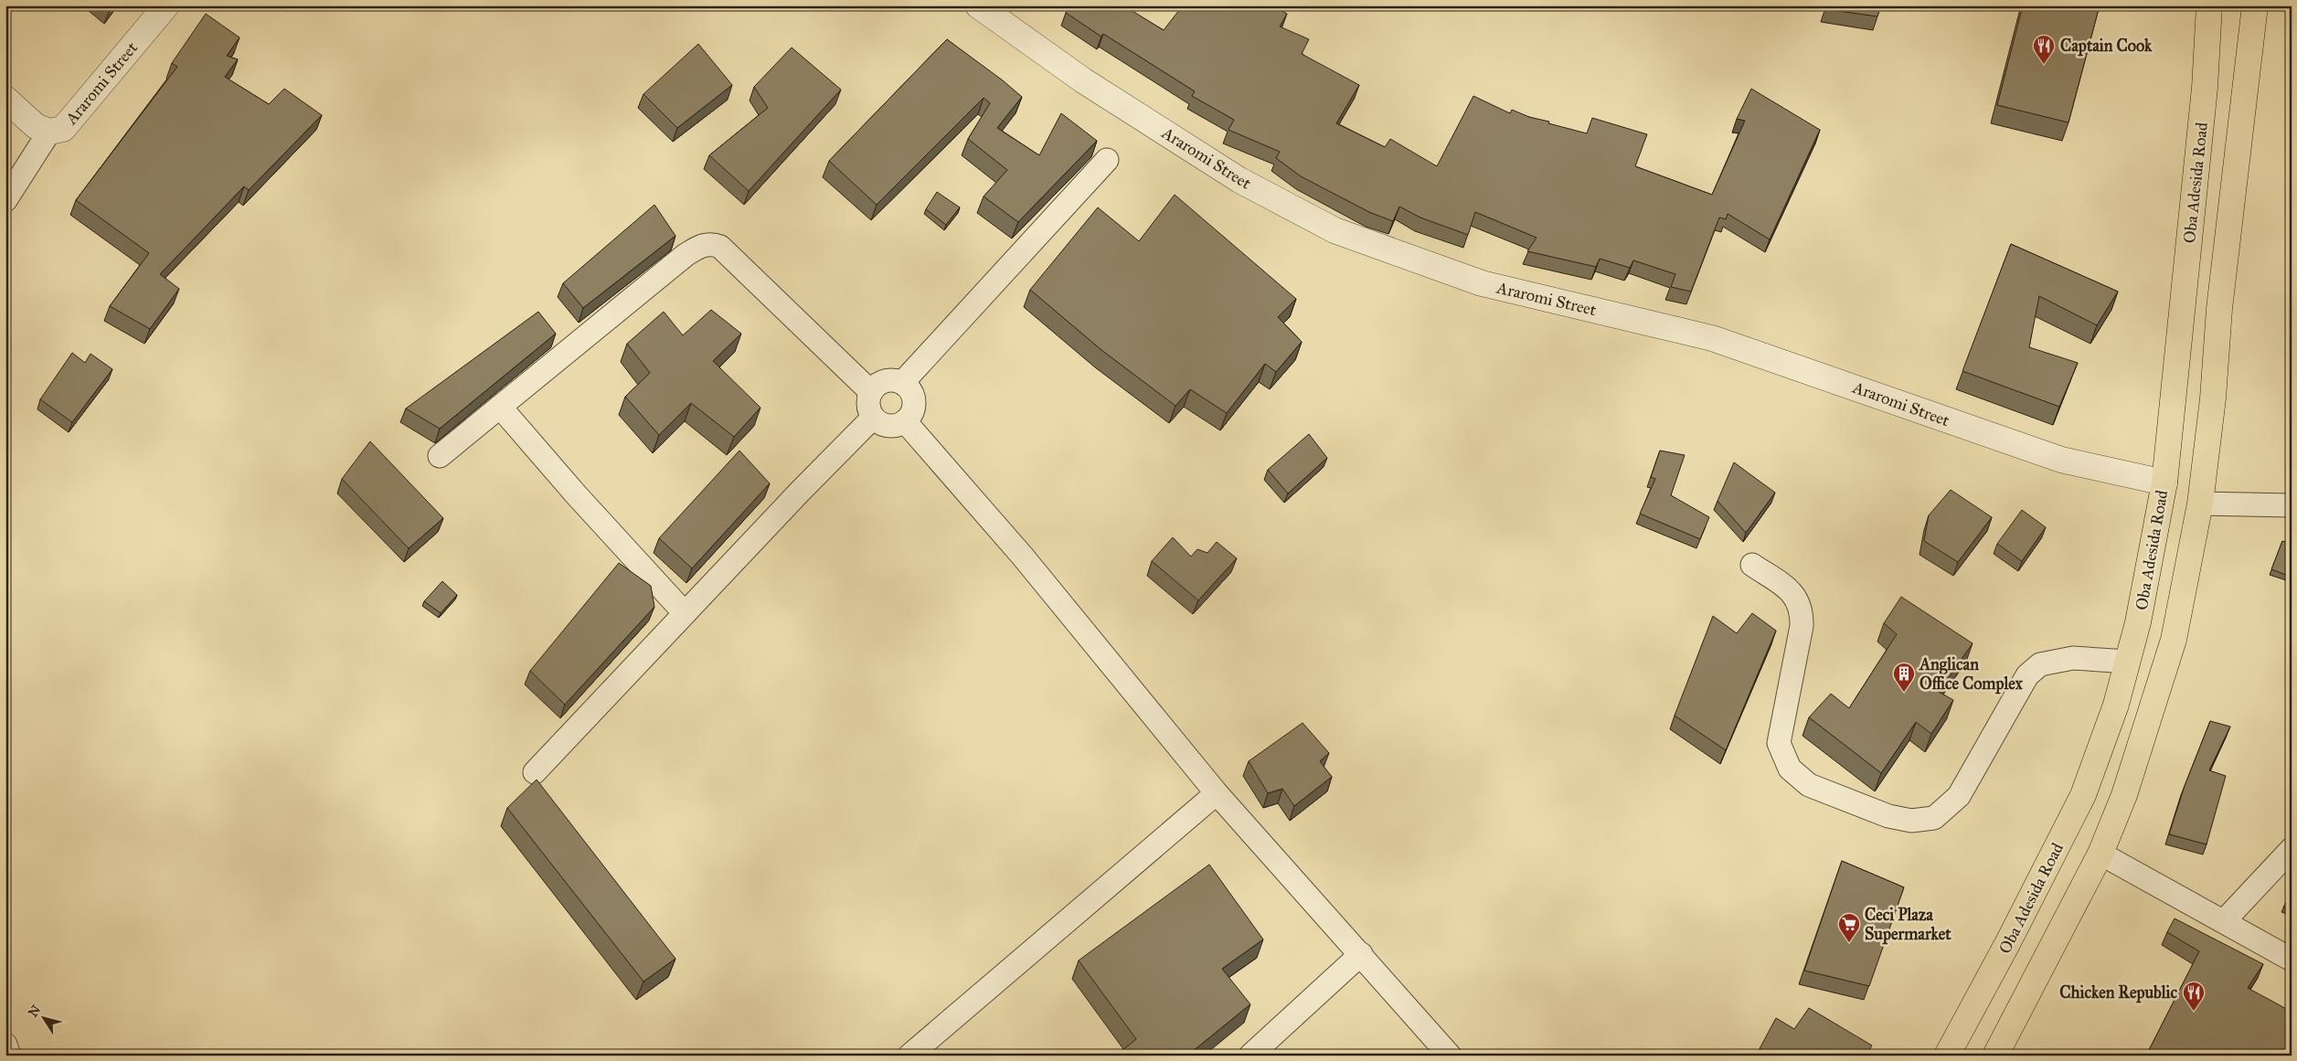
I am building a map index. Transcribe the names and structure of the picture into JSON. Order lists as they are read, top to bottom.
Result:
{
  "streets": {
    "main road": ["Oba Adesida Road"],
    "street": ["Araromi Street"]
  },
  "crossings": [
    ["Araromi Street", "Oba Adesida Road"]
  ],
  "places": {
    "restaurant": ["Captain Cook", "Chicken Republic"],
    "building": ["Anglican Office Complex"],
    "supermarket": ["Ceci Plaza Supermarket"]
  },
  "north": "top left"
}
